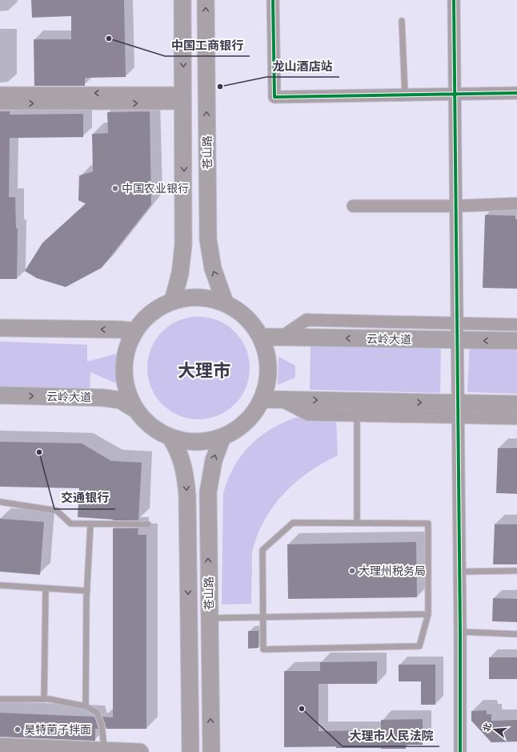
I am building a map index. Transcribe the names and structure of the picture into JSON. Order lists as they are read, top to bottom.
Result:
{
  "streets": {
    "main road": ["苍山路", "云岭大道"]
  },
  "districts": ["大理市"],
  "places": [
    "中国工商银行",
    "龙山酒店站",
    "中国农业银行",
    "交通银行",
    "大理州税务局",
    "大理市人民法院",
    "昊特菌子拌面"
  ],
  "north": "left"
}
